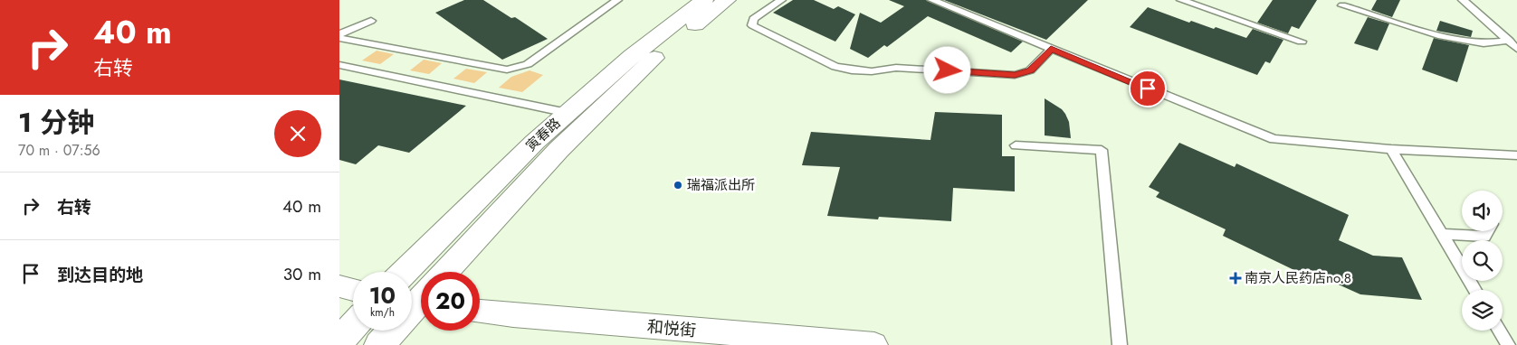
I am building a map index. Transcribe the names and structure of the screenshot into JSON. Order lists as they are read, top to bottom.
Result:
{
  "streets": {
    "main road": ["寅春路"],
    "street": ["和悦街"]
  },
  "places": {
    "other": ["瑞福派出所"],
    "health": ["南京人民药店no.8"]
  },
  "page": {
    "turn": ["40 m", "右转"],
    "heading": ["1 分钟", "70 m · 07:56"],
    "list": [
      {
        "name": "右转",
        "value": "40 m"
      },
      {
        "name": "到达目的地",
        "value": "30 m"
      }
    ],
    "speed": "10 km/h",
    "limit": "20"
  }
}
